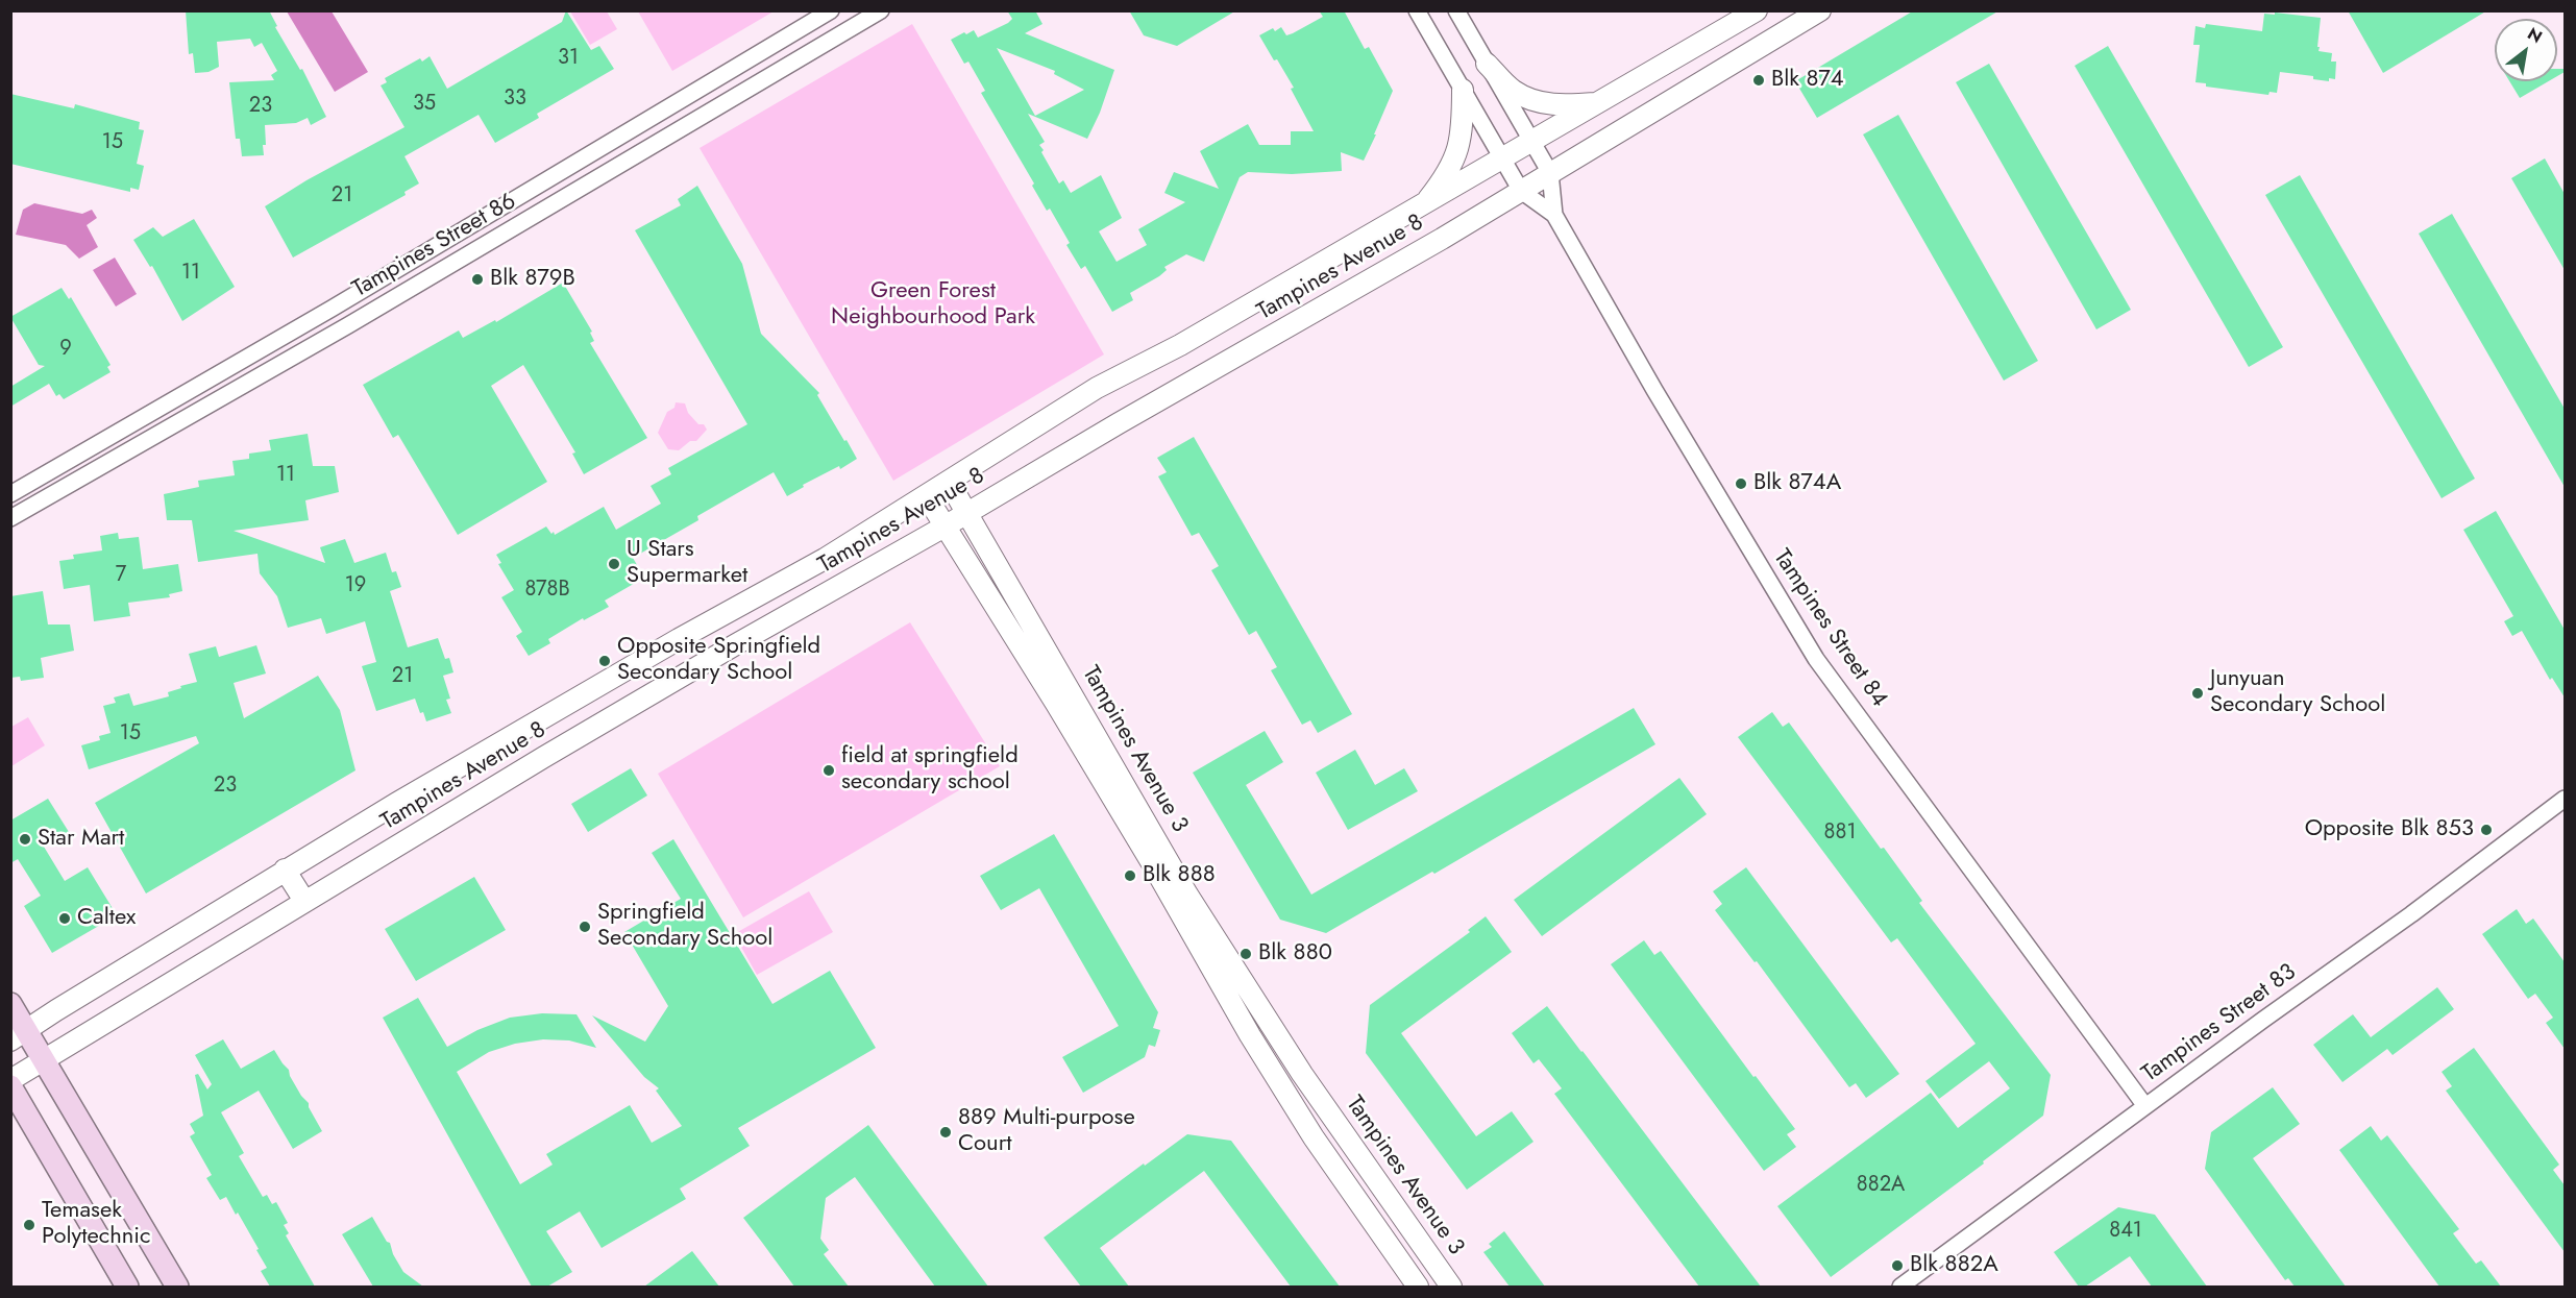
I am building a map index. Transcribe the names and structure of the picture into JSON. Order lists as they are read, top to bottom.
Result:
{
  "streets": {
    "street": [
      "Tampines Street 86",
      "Tampines Avenue 8",
      "Tampines Street 84",
      "Tampines Avenue 3",
      "Tampines Street 83"
    ]
  },
  "crossings": [
    ["Tampines Avenue 8", "Tampines Street 84"],
    ["Tampines Avenue 8", "Tampines Avenue 3"],
    ["Tampines Street 84", "Tampines Street 83"]
  ],
  "parks": ["Green Forest Neighbourhood Park"],
  "places": [
    "Blk 874",
    "Blk 879B",
    "Blk 874A",
    "U Stars Supermarket",
    "Opposite Springfield Secondary School",
    "Junyuan Secondary School",
    "field at springfield secondary school",
    "Opposite Blk 853",
    "Star Mart",
    "Blk 888",
    "Caltex",
    "Springfield Secondary School",
    "Blk 880",
    "889 Multi-purpose Court",
    "Temasek Polytechnic",
    "Blk 882A"
  ],
  "house_numbers": [
    "31",
    "33",
    "35",
    "23",
    "15",
    "21",
    "11",
    "9",
    "11",
    "7",
    "19",
    "878B",
    "21",
    "15",
    "23",
    "881",
    "882A",
    "841"
  ],
  "north": "top right"
}
